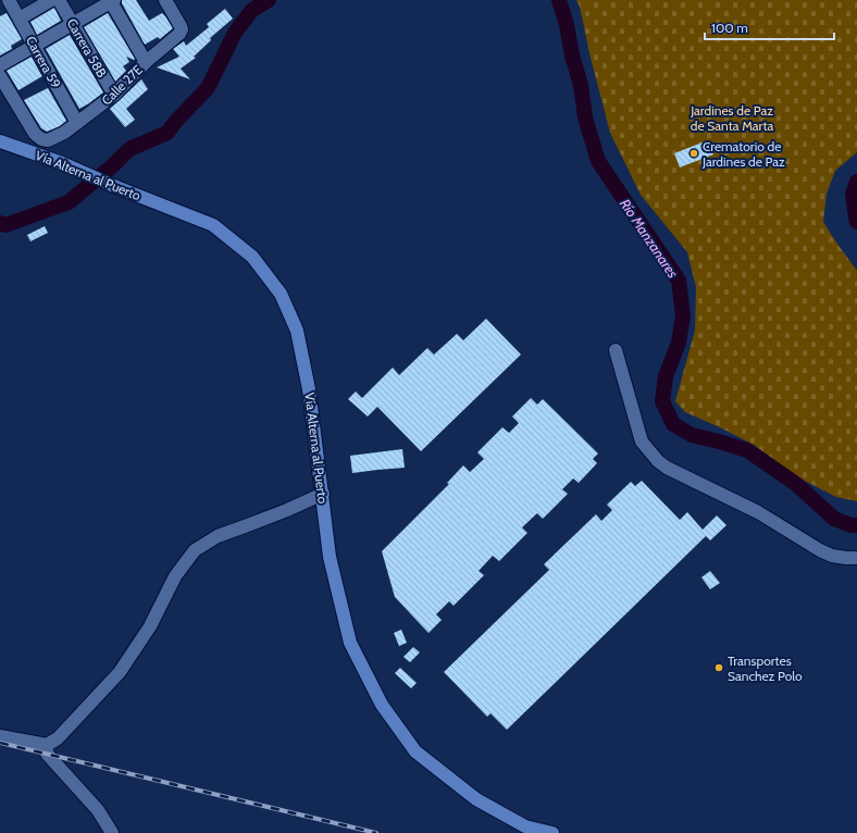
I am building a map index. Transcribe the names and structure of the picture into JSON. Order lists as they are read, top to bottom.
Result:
{
  "streets": {
    "main road": ["Vía Alterna al Puerto"],
    "street": ["Carrera 58B", "Carrera 59", "Calle 27E"]
  },
  "crossings": [
    ["Carrera 58B", "Calle 27E"],
    ["Carrera 59", "Calle 27E"]
  ],
  "water": ["Río Manzanares"],
  "parks": ["Jardines de Paz de Santa Marta"],
  "places": ["Crematorio de Jardines de Paz", "Transportes Sanchez Polo"],
  "scale_bar": "100 m"
}
